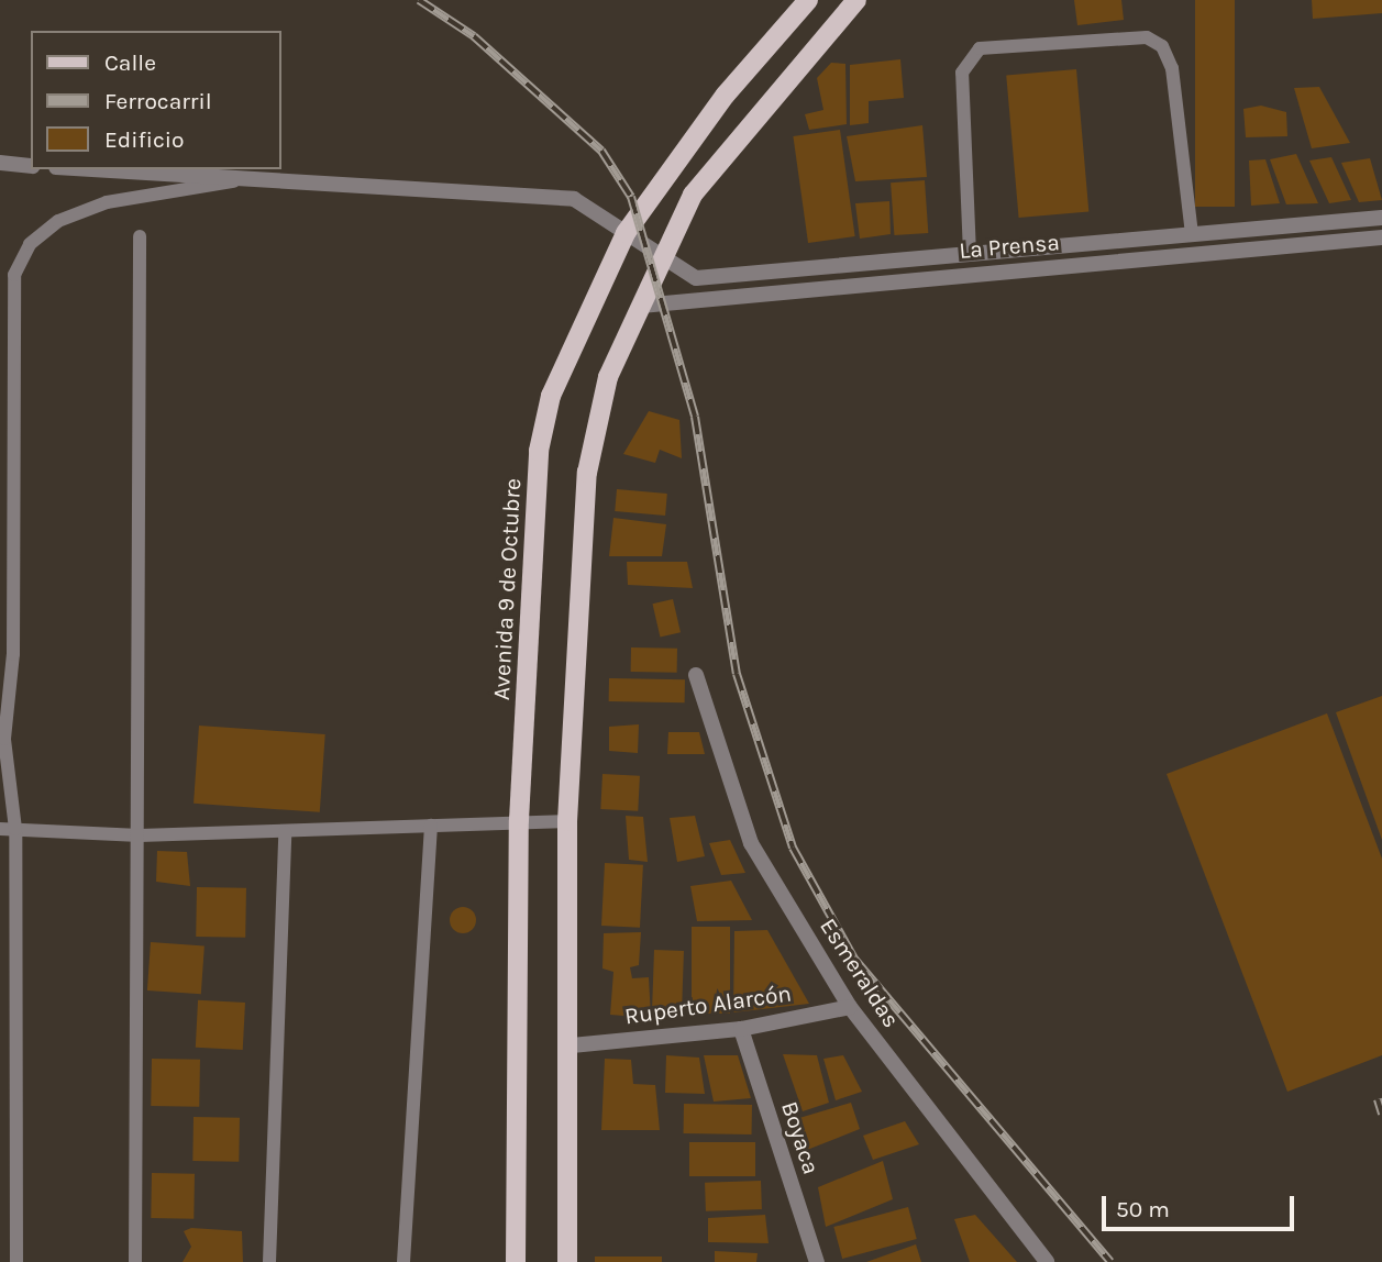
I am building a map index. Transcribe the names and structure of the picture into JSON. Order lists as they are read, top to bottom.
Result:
{
  "streets": {
    "main road": ["Avenida 9 de Octubre"],
    "street": [
      "La Prensa",
      "Esmeraldas",
      "Ruperto Alarcón",
      "Boyaca"
    ]
  },
  "crossings": [
    ["La Prensa", "Avenida 9 de Octubre"],
    ["Esmeraldas", "Ruperto Alarcón"],
    ["Ruperto Alarcón", "Boyaca"]
  ],
  "legend": ["Calle", "Ferrocarril", "Edificio"],
  "scale_bar": "50 m"
}
